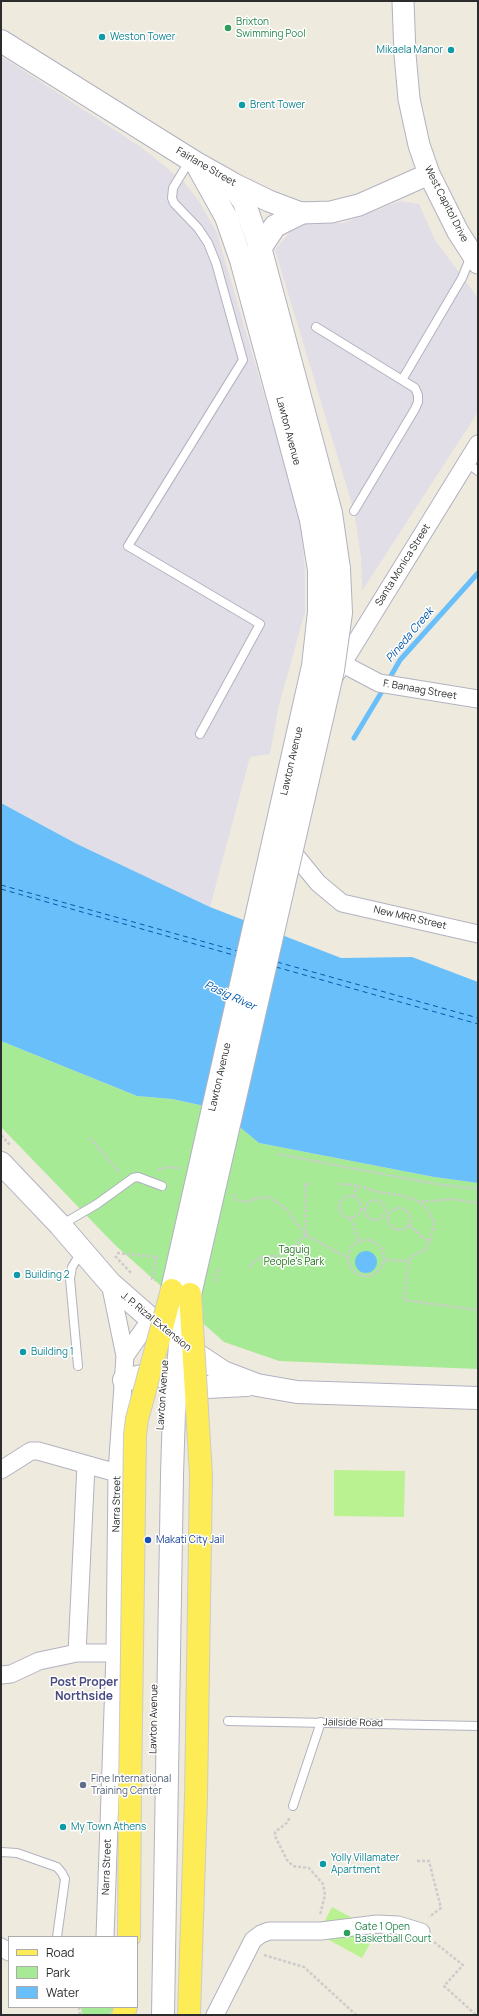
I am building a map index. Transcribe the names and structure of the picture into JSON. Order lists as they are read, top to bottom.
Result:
{
  "streets": {
    "main road": ["Fairlane Street", "Lawton Avenue", "J. P. Rizal Extension"],
    "street": [
      "West Capitol Drive",
      "Santa Monica Street",
      "F. Banaag Street",
      "New MRR Street",
      "Narra Street"
    ],
    "lane": ["Jailside Road"]
  },
  "crossings": [
    ["Fairlane Street", "West Capitol Drive"],
    ["Fairlane Street", "Lawton Avenue"],
    ["Lawton Avenue", "J. P. Rizal Extension"],
    ["Santa Monica Street", "F. Banaag Street"],
    ["Santa Monica Street", "New MRR Street"],
    ["J. P. Rizal Extension", "Narra Street"]
  ],
  "districts": ["Post Proper Northside"],
  "water": ["Pineda Creek", "Pasig River"],
  "parks": ["Taguig People's Park"],
  "places": [
    "Brixton Swimming Pool",
    "Weston Tower",
    "Mikaela Manor",
    "Brent Tower",
    "Building 2",
    "Building 1",
    "Makati City Jail",
    "Fine International Training Center",
    "My Town Athens",
    "Yolly Villamater Apartment",
    "Gate 1 Open Basketball Court"
  ],
  "legend": ["Road", "Park", "Water"]
}
